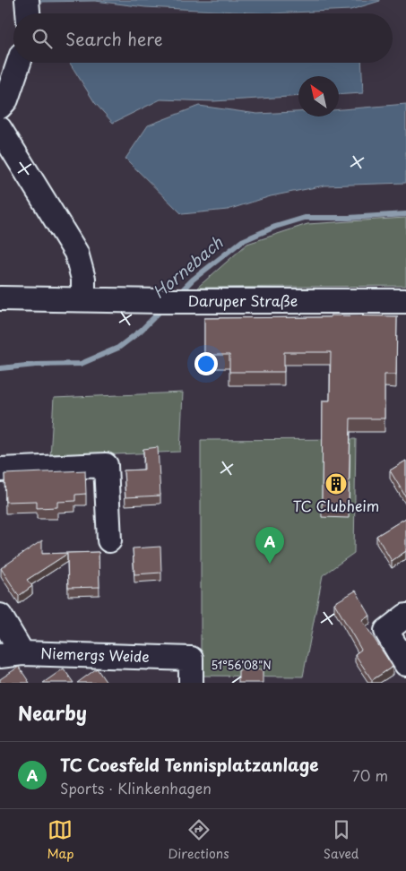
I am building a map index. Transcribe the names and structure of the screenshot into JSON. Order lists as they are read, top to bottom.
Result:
{
  "streets": {
    "street": ["Daruper Straße", "Niemergs Weide"]
  },
  "water": ["Hornebach"],
  "places": {
    "building": ["TC Clubheim"]
  },
  "north": "top left",
  "page": {
    "search": "Search here",
    "pins": "A",
    "heading": "Nearby",
    "list": [
      {
        "mark": "A",
        "name": "TC Coesfeld Tennisplatzanlage",
        "note": "Sports · Klinkenhagen",
        "value": "70 m"
      }
    ],
    "nav": ["Map", "Directions", "Saved"]
  },
  "coordinates": ["51°56'08\"N"]
}
